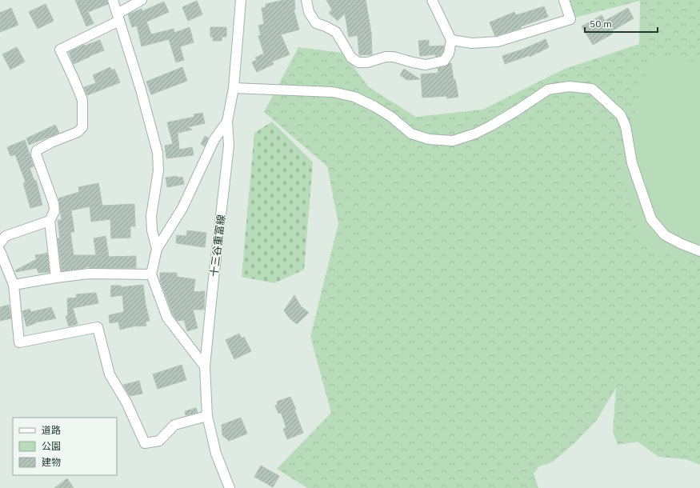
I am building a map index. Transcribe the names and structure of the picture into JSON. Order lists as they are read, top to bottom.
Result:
{
  "streets": {
    "street": ["十三谷重富線"]
  },
  "legend": ["道路", "公園", "建物"],
  "scale_bar": "50 m"
}
